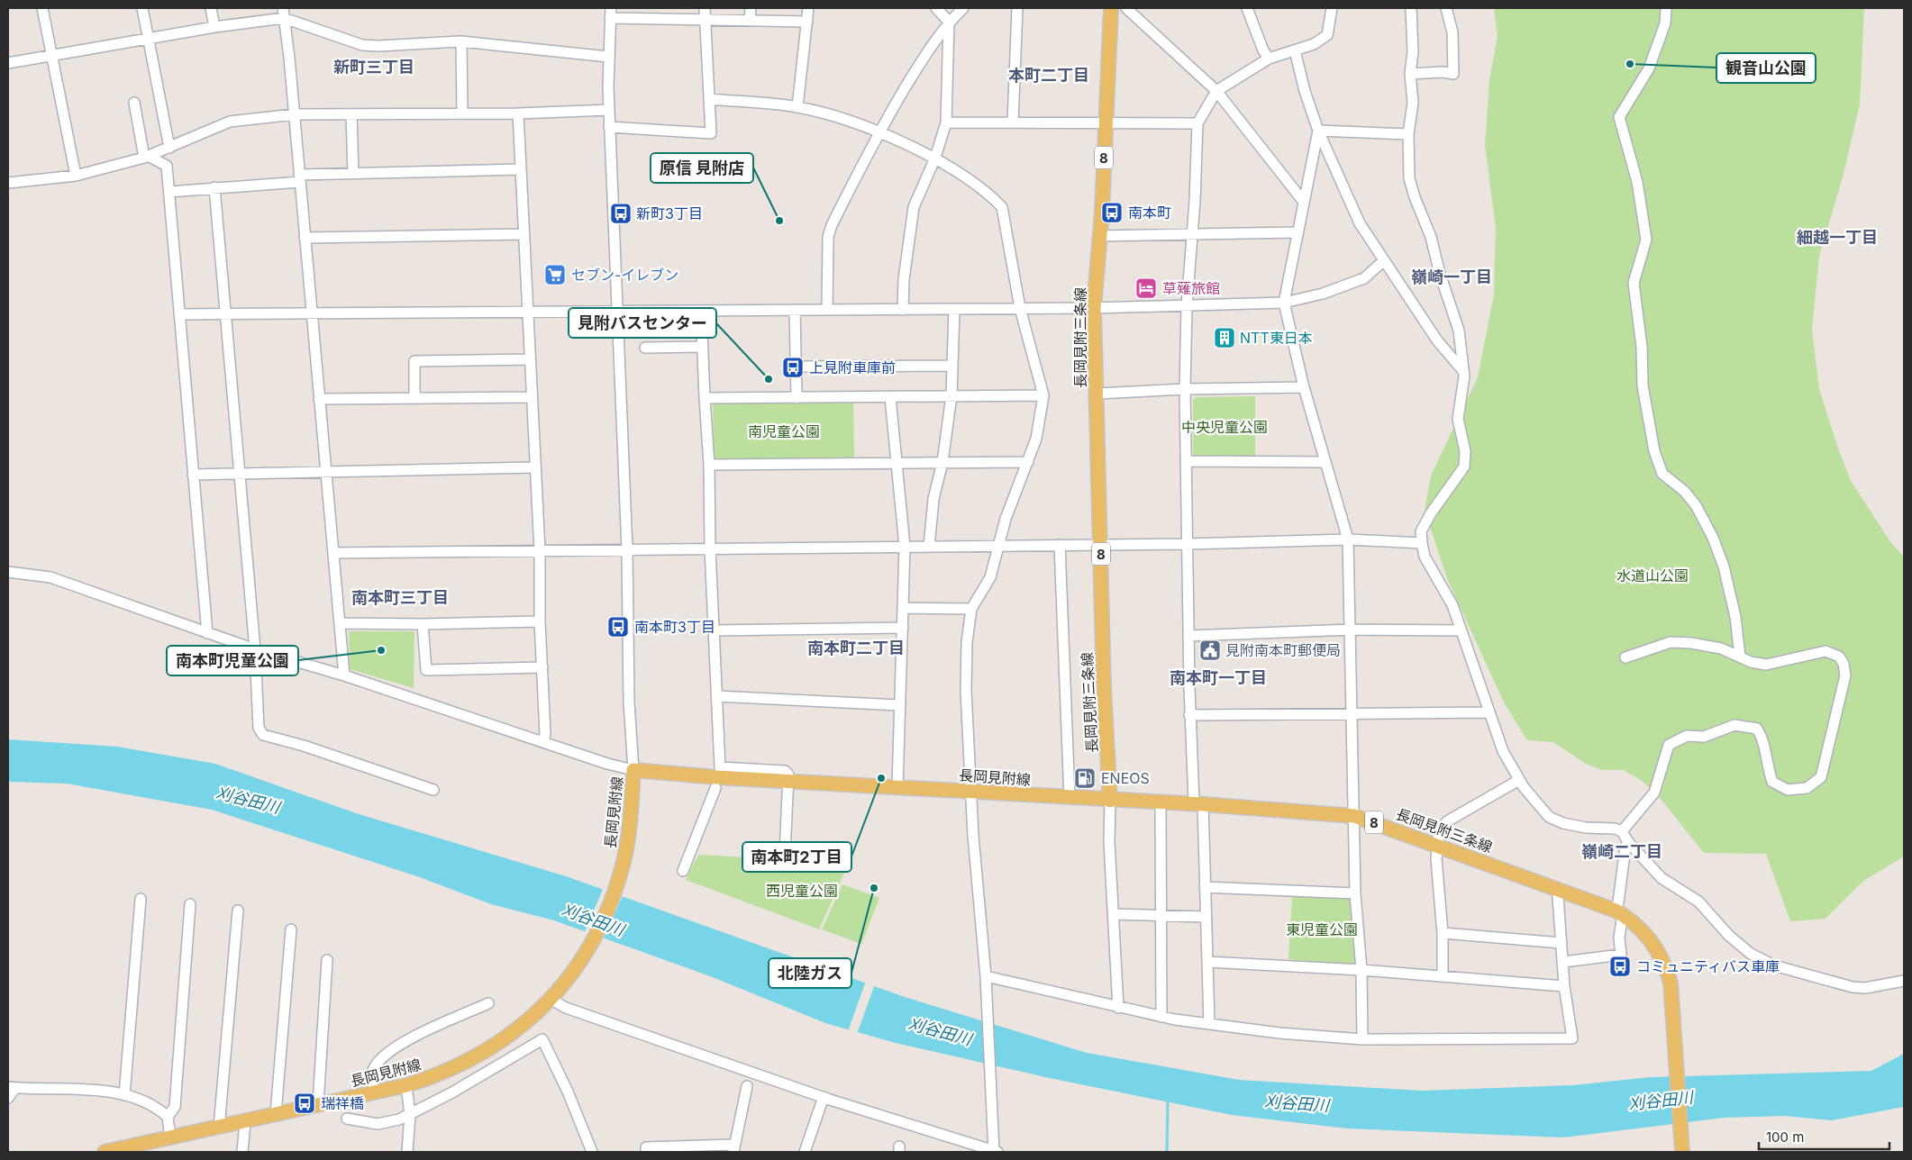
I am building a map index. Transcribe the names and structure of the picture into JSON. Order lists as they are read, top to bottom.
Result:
{
  "streets": {
    "main road": ["8", "長岡見附三条線", "長岡見附線"]
  },
  "crossings": [
    ["長岡見附三条線", "長岡見附線"]
  ],
  "districts": [
    "新町三丁目",
    "本町二丁目",
    "細越一丁目",
    "嶺崎一丁目",
    "南本町三丁目",
    "南本町二丁目",
    "南本町一丁目",
    "嶺崎二丁目"
  ],
  "water": ["刈谷田川"],
  "parks": [
    "中央児童公園",
    "南児童公園",
    "水道山公園",
    "西児童公園",
    "東児童公園"
  ],
  "places": {
    "other": [
      "観音山公園",
      "原信 見附店",
      "見附バスセンター",
      "南本町児童公園",
      "南本町2丁目",
      "北陸ガス"
    ],
    "bus stop": [
      "南本町",
      "新町3丁目",
      "上見附車庫前",
      "南本町3丁目",
      "コミュニティバス車庫",
      "瑞祥橋"
    ],
    "supermarket": ["セブン-イレブン"],
    "hotel": ["草薙旅館"],
    "building": ["NTT東日本"],
    "public building": ["見附南本町郵便局"],
    "fuel station": ["ENEOS"]
  },
  "scale_bar": "100 m"
}
